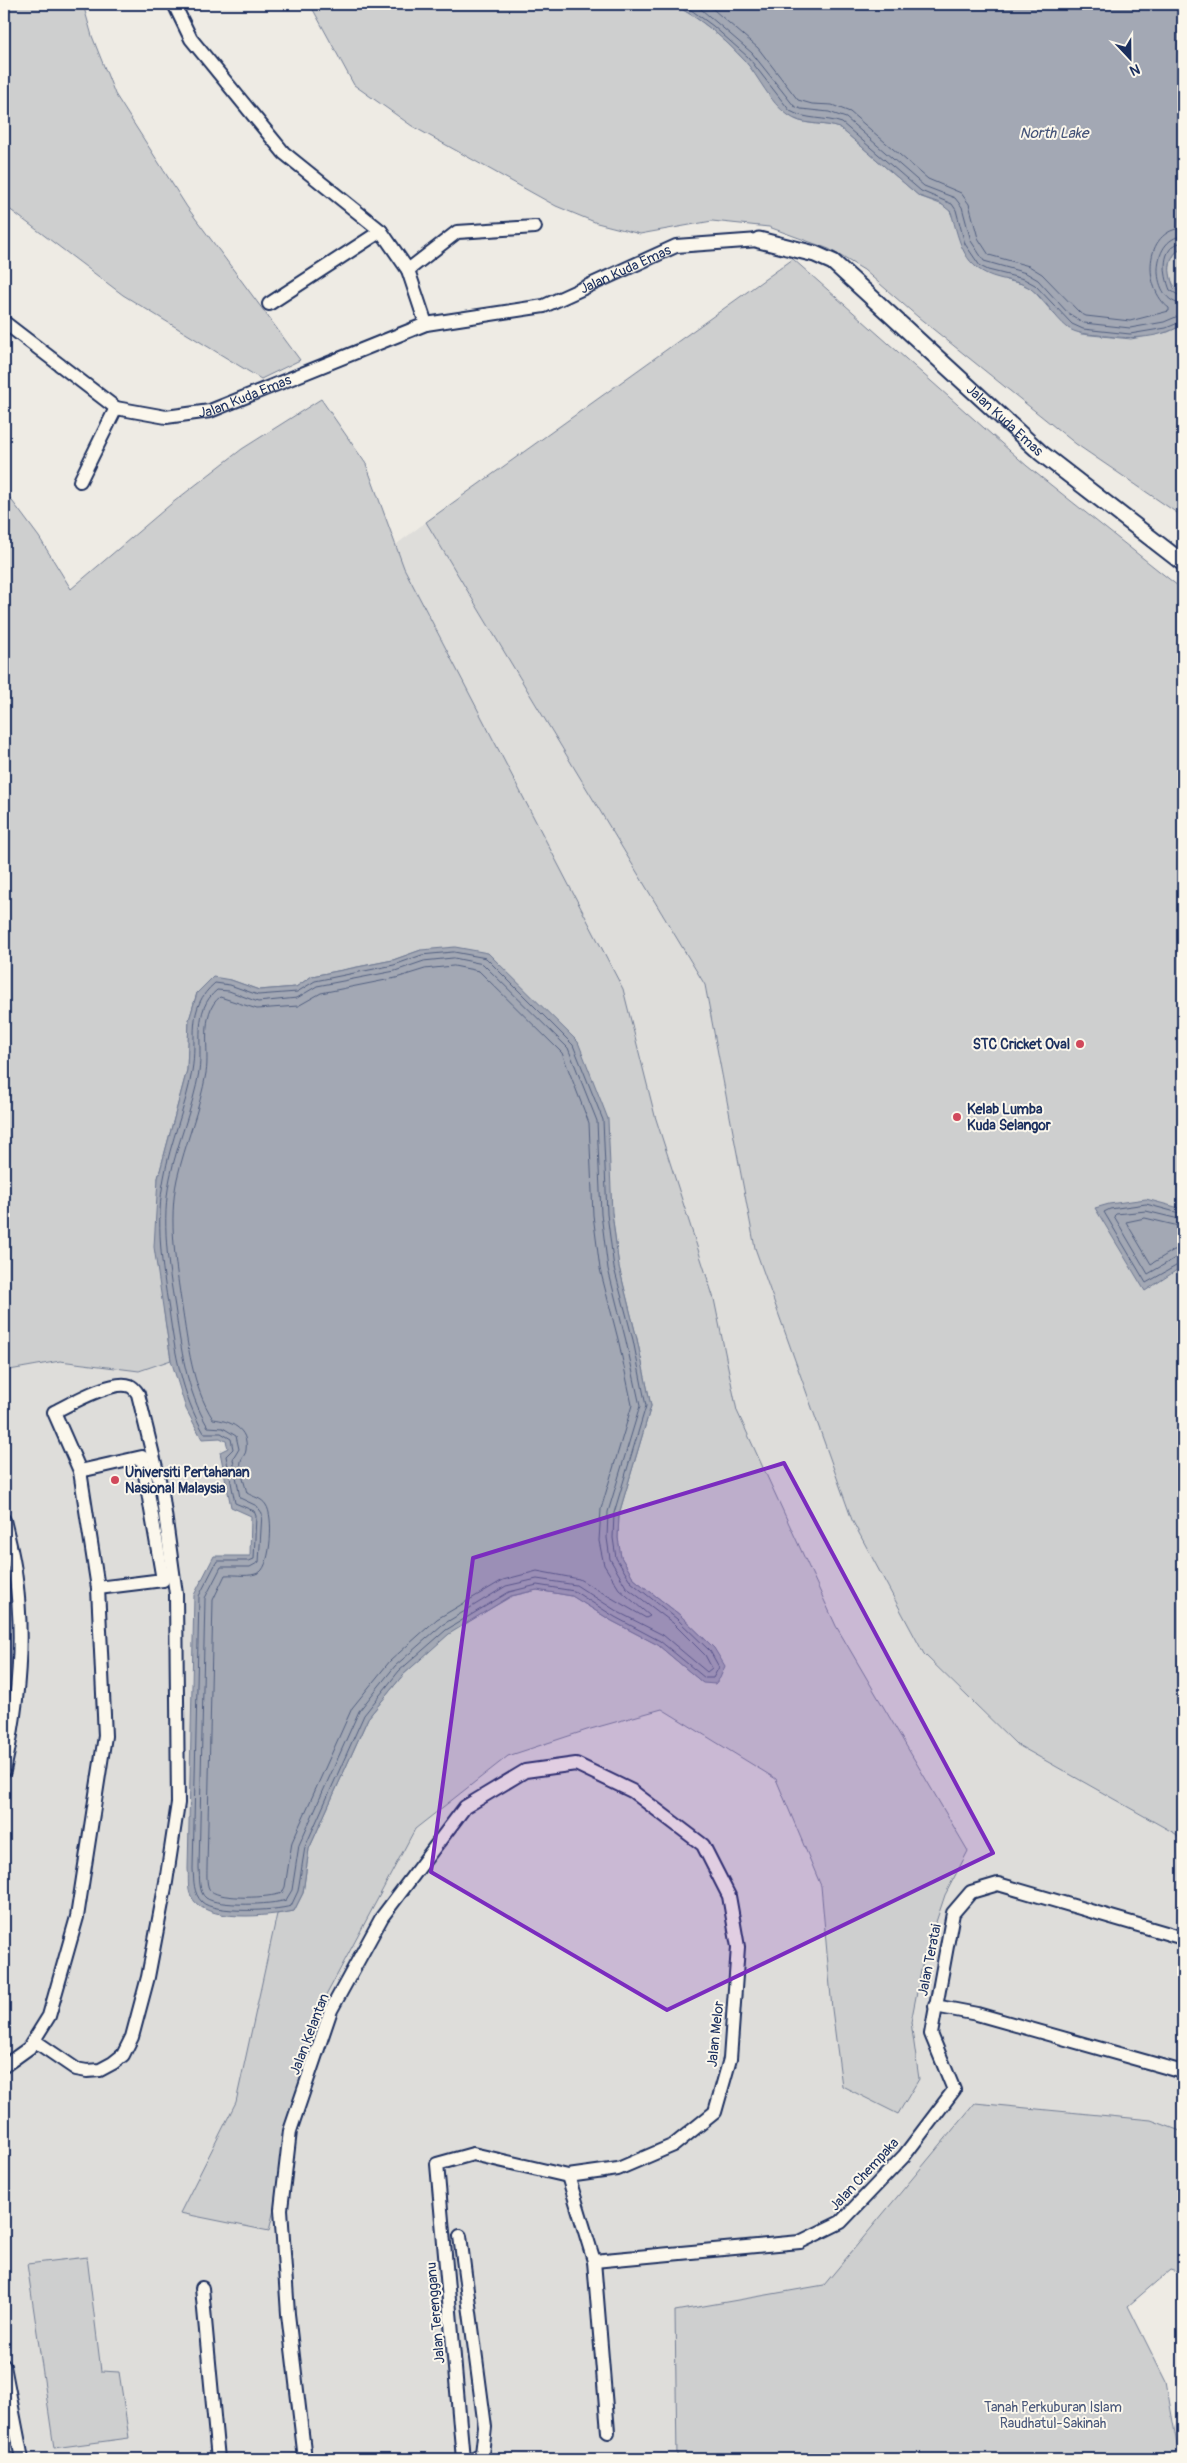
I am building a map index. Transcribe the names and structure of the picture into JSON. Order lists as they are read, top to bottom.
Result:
{
  "streets": {
    "street": [
      "Jalan Kuda Emas",
      "Jalan Teratai",
      "Jalan Kelantan",
      "Jalan Melor",
      "Jalan Chempaka",
      "Jalan Terengganu"
    ]
  },
  "crossings": [
    ["Jalan Teratai", "Jalan Chempaka"],
    ["Jalan Kelantan", "Jalan Melor"],
    ["Jalan Melor", "Jalan Terengganu"]
  ],
  "water": ["North Lake"],
  "parks": ["Tanah Perkuburan Islam Raudhatul-Sakinah"],
  "places": ["STC Cricket Oval", "Kelab Lumba Kuda Selangor", "Universiti Pertahanan Nasional Malaysia"],
  "north": "bottom"
}
